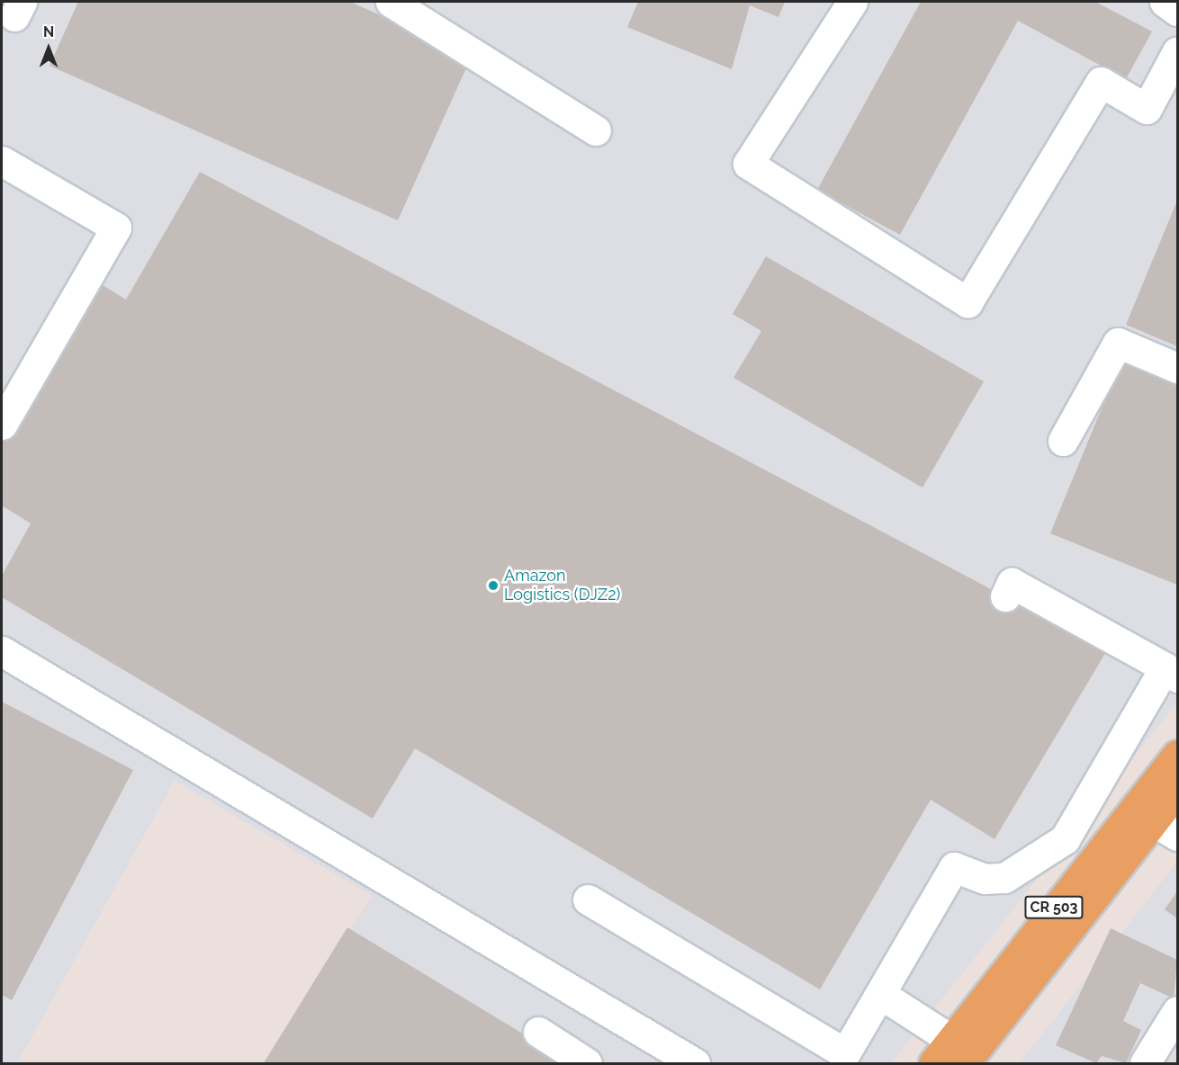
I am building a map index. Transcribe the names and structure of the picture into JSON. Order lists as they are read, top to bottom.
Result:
{
  "streets": {
    "main road": ["CR 503"]
  },
  "places": ["Amazon Logistics (DJZ2)"],
  "north": "top"
}
